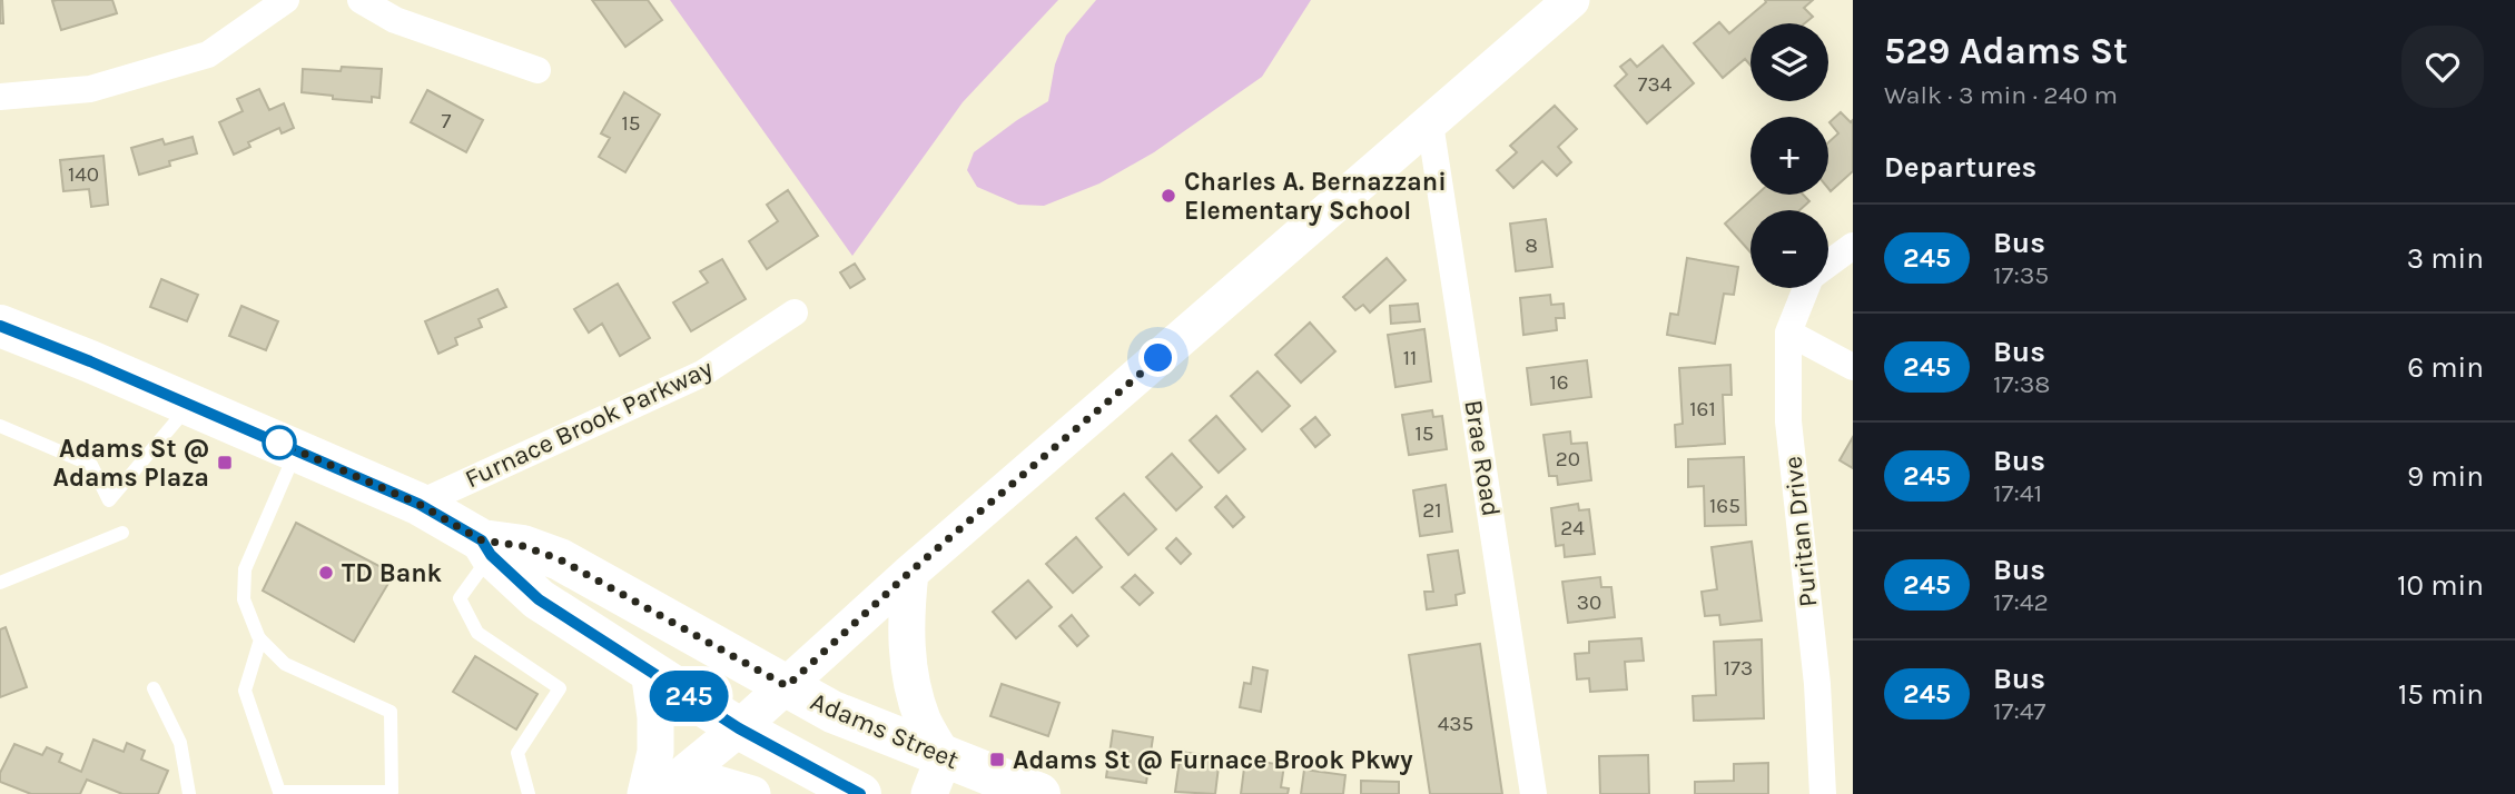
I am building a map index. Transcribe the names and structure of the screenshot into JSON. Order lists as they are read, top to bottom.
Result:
{
  "streets": {
    "main road": ["Adams Street"],
    "street": ["Furnace Brook Parkway", "Brae Road", "Puritan Drive"]
  },
  "crossings": [
    ["Furnace Brook Parkway", "Adams Street"]
  ],
  "places": {
    "other": ["Charles A. Bernazzani Elementary School", "TD Bank"],
    "transit": ["Adams St @ Adams Plaza", "Adams St @ Furnace Brook Pkwy"]
  },
  "lines": ["bus line 245"],
  "house_numbers": [
    "734",
    "7",
    "15",
    "140",
    "8",
    "11",
    "16",
    "161",
    "15",
    "20",
    "165",
    "21",
    "24",
    "30",
    "173",
    "435"
  ],
  "page": {
    "on_map": "245",
    "heading": [
      ["529 Adams St", "Walk · 3 min · 240 m"],
      "Departures"
    ],
    "map_buttons": ["+", "−"],
    "list": [
      {
        "mark": "245",
        "name": "Bus",
        "note": "17:35",
        "value": "3 min"
      },
      {
        "mark": "245",
        "name": "Bus",
        "note": "17:38",
        "value": "6 min"
      },
      {
        "mark": "245",
        "name": "Bus",
        "note": "17:41",
        "value": "9 min"
      },
      {
        "mark": "245",
        "name": "Bus",
        "note": "17:42",
        "value": "10 min"
      },
      {
        "mark": "245",
        "name": "Bus",
        "note": "17:47",
        "value": "15 min"
      }
    ]
  }
}
